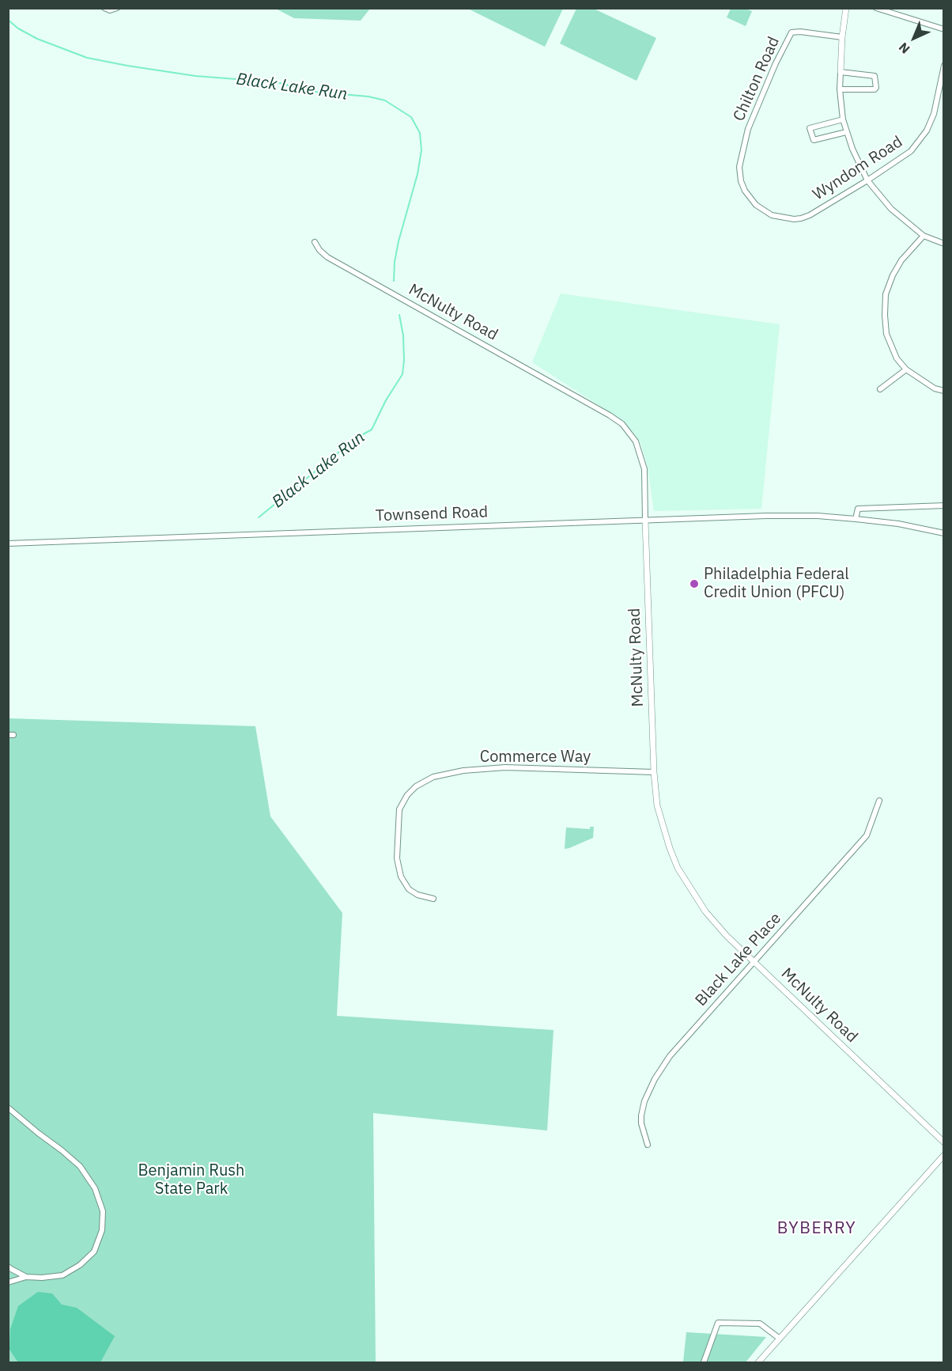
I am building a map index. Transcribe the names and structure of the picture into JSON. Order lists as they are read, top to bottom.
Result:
{
  "streets": {
    "street": [
      "Chilton Road",
      "Wyndom Road",
      "McNulty Road",
      "Townsend Road",
      "Commerce Way",
      "Black Lake Place"
    ]
  },
  "crossings": [
    ["Chilton Road", "Wyndom Road"],
    ["McNulty Road", "Townsend Road"],
    ["McNulty Road", "Commerce Way"],
    ["McNulty Road", "Black Lake Place"]
  ],
  "districts": ["BYBERRY"],
  "water": ["Black Lake Run"],
  "parks": ["Benjamin Rush State Park"],
  "places": ["Philadelphia Federal Credit Union (PFCU)"],
  "north": "bottom left"
}
